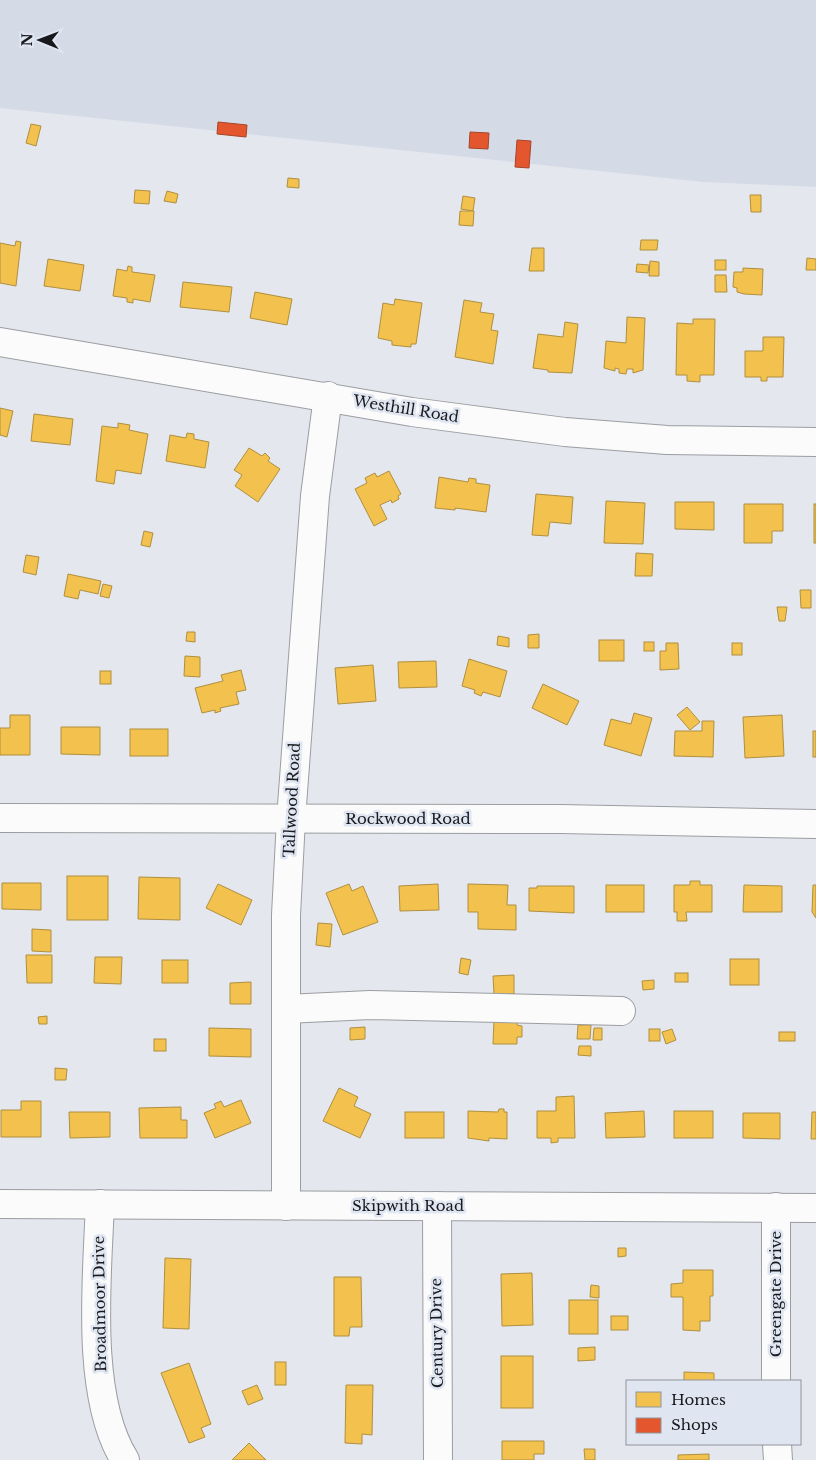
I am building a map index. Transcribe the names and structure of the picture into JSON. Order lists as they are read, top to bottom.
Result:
{
  "streets": {
    "street": [
      "Westhill Road",
      "Tallwood Road",
      "Rockwood Road",
      "Skipwith Road",
      "Greengate Drive",
      "Broadmoor Drive",
      "Century Drive"
    ]
  },
  "crossings": [
    ["Westhill Road", "Tallwood Road"],
    ["Tallwood Road", "Rockwood Road"],
    ["Tallwood Road", "Skipwith Road"],
    ["Skipwith Road", "Greengate Drive"],
    ["Skipwith Road", "Broadmoor Drive"],
    ["Skipwith Road", "Century Drive"]
  ],
  "legend": ["Homes", "Shops"],
  "north": "left"
}
